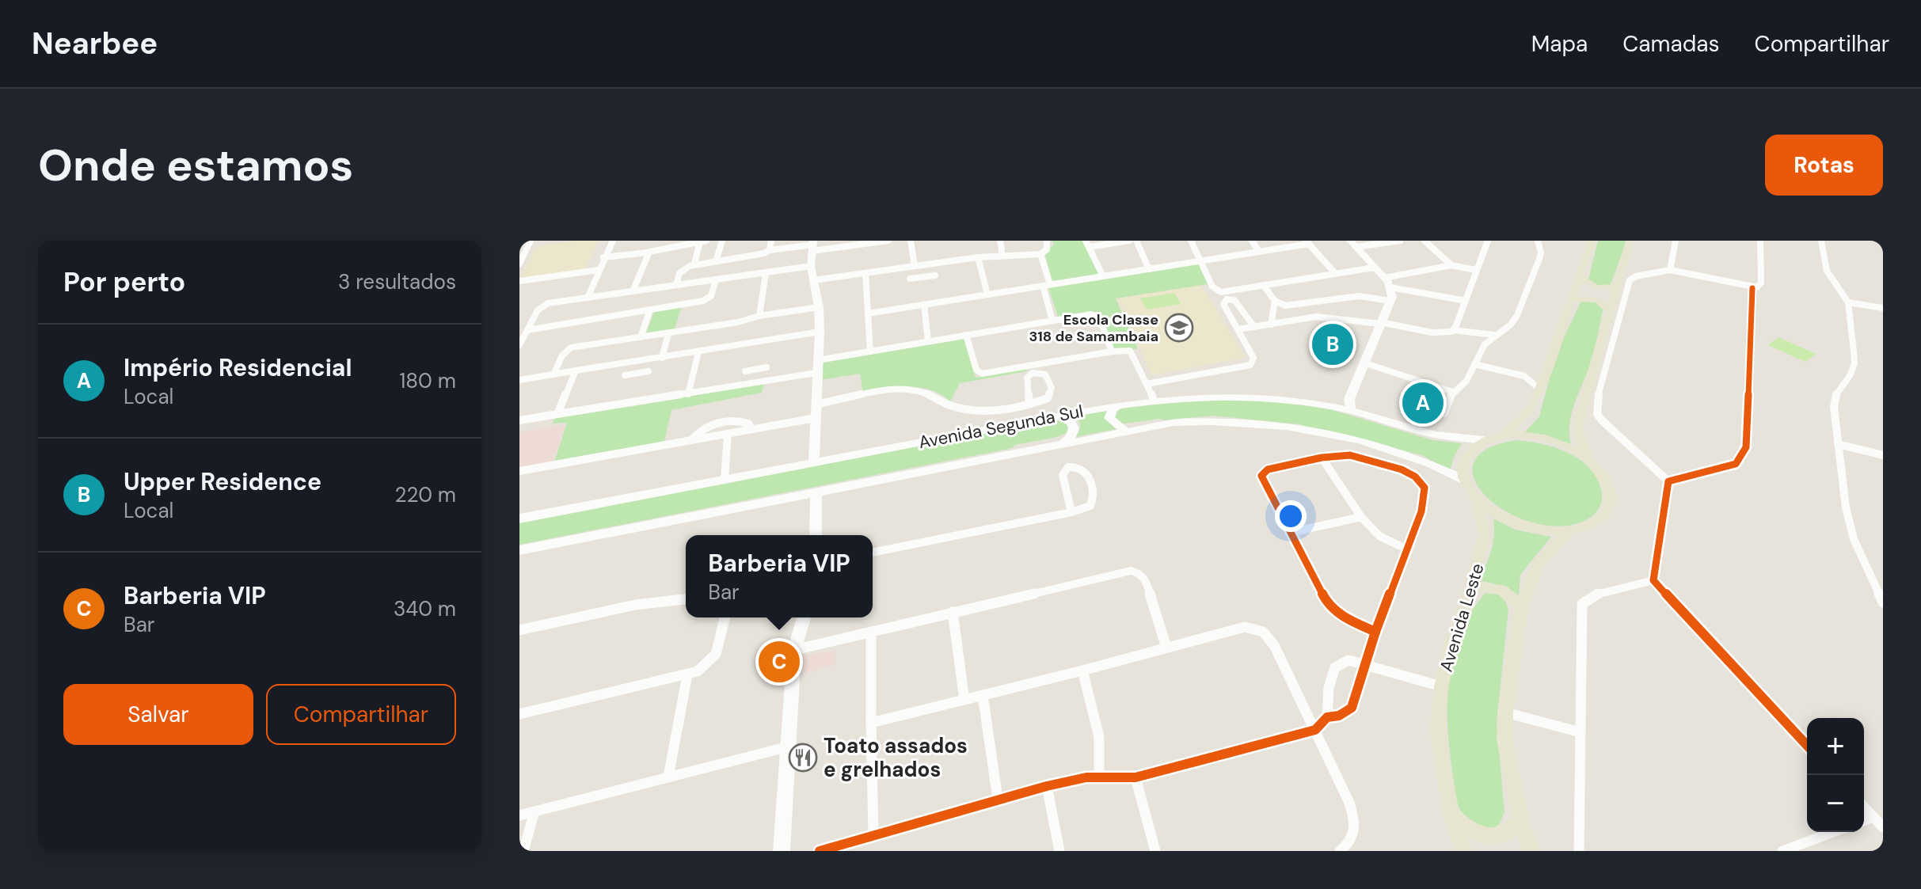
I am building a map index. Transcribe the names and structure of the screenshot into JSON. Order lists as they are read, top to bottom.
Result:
{
  "streets": {
    "main road": ["Avenida Segunda Sul", "Avenida Leste"]
  },
  "crossings": [
    ["Avenida Segunda Sul", "Avenida Leste"]
  ],
  "places": {
    "school or university": ["Escola Classe 318 de Samambaia"],
    "restaurant": ["Toato assados e grelhados"]
  },
  "page": {
    "header": "Nearbee",
    "nav": ["Mapa", "Camadas", "Compartilhar"],
    "buttons": [
      "Rotas",
      ["Salvar", "Compartilhar"]
    ],
    "title": "Onde estamos",
    "heading": ["Por perto", "3 resultados"],
    "pins": ["B", "A", "C"],
    "list": [
      {
        "mark": "A",
        "name": "Império Residencial",
        "note": "Local",
        "value": "180 m"
      },
      {
        "mark": "B",
        "name": "Upper Residence",
        "note": "Local",
        "value": "220 m"
      },
      {
        "mark": "C",
        "name": "Barberia VIP",
        "note": "Bar",
        "value": "340 m"
      }
    ],
    "popup": ["Barberia VIP", "Bar"],
    "map_buttons": ["+", "−"]
  }
}
